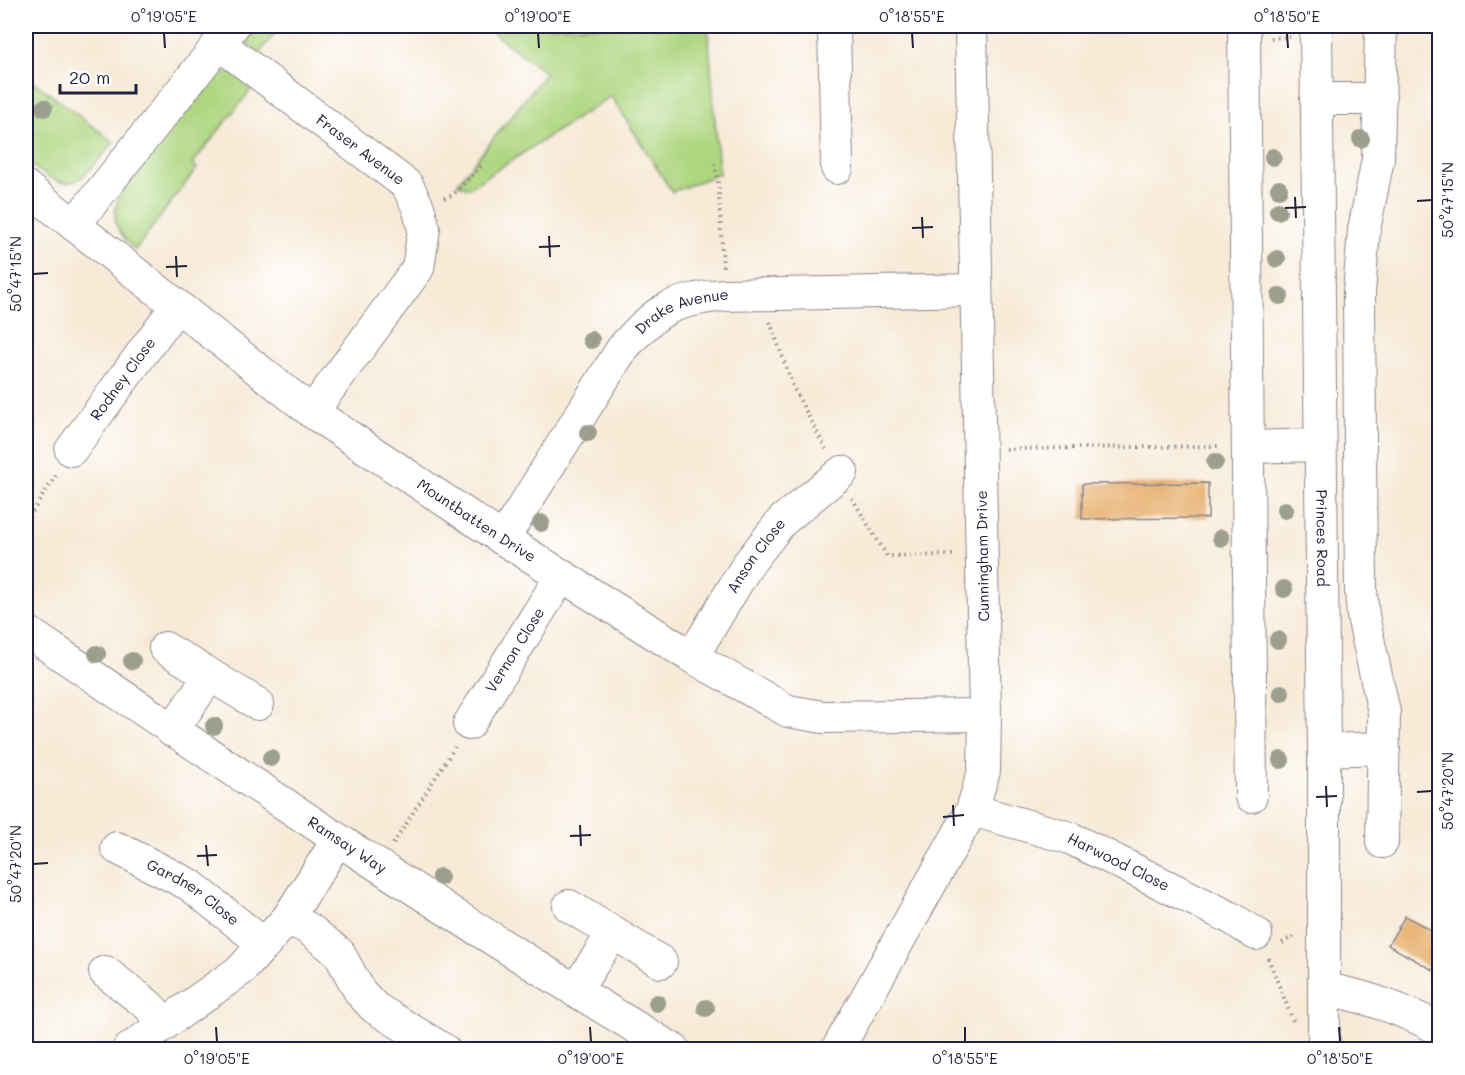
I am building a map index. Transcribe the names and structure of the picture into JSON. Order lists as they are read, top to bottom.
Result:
{
  "streets": {
    "street": [
      "Fraser Avenue",
      "Drake Avenue",
      "Rodney Close",
      "Mountbatten Drive",
      "Princes Road",
      "Cunningham Drive",
      "Anson Close",
      "Vernon Close",
      "Ramsay Way",
      "Harwood Close",
      "Gardner Close"
    ]
  },
  "crossings": [
    ["Fraser Avenue", "Mountbatten Drive"],
    ["Drake Avenue", "Mountbatten Drive"],
    ["Drake Avenue", "Cunningham Drive"],
    ["Rodney Close", "Mountbatten Drive"],
    ["Mountbatten Drive", "Cunningham Drive"],
    ["Mountbatten Drive", "Anson Close"],
    ["Mountbatten Drive", "Vernon Close"],
    ["Cunningham Drive", "Harwood Close"]
  ],
  "scale_bar": "20 m",
  "coordinates": [
    "0°19'05\"E",
    "0°19'00\"E",
    "0°18'55\"E",
    "0°18'50\"E",
    "50°47'15\"N",
    "50°47'20\"N"
  ]
}
